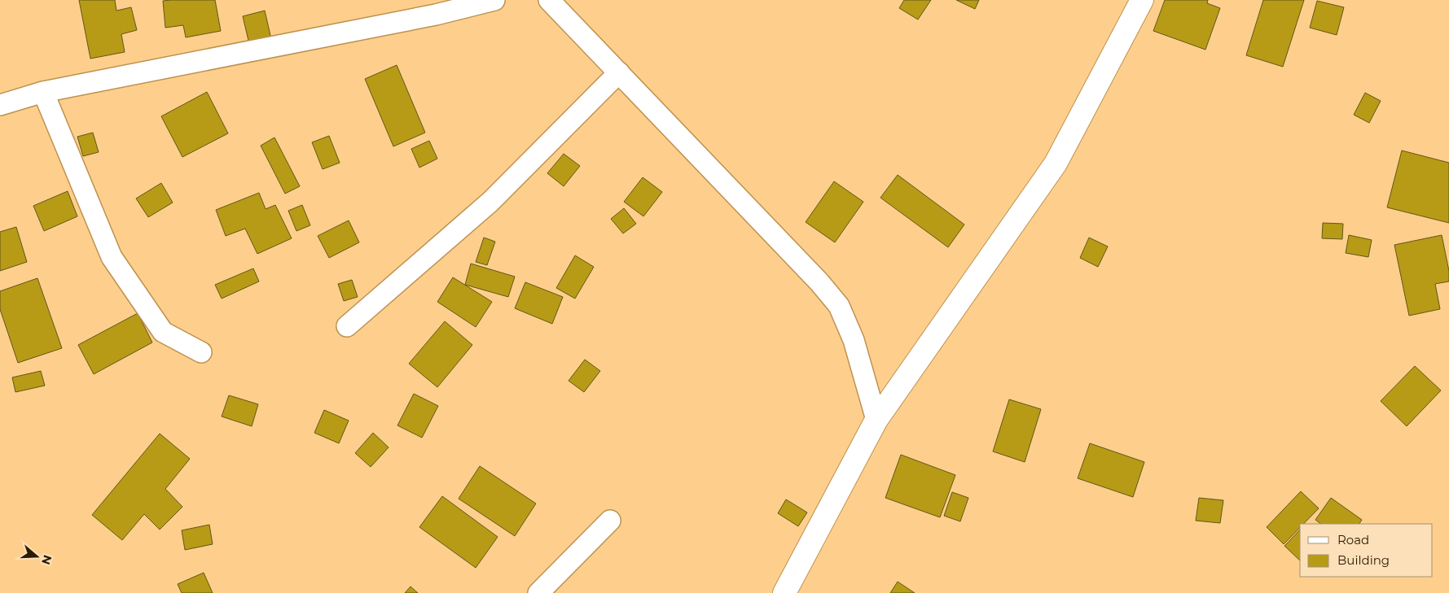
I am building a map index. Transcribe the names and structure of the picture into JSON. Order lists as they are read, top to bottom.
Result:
{
  "legend": ["Road", "Building"],
  "north": "right"
}
